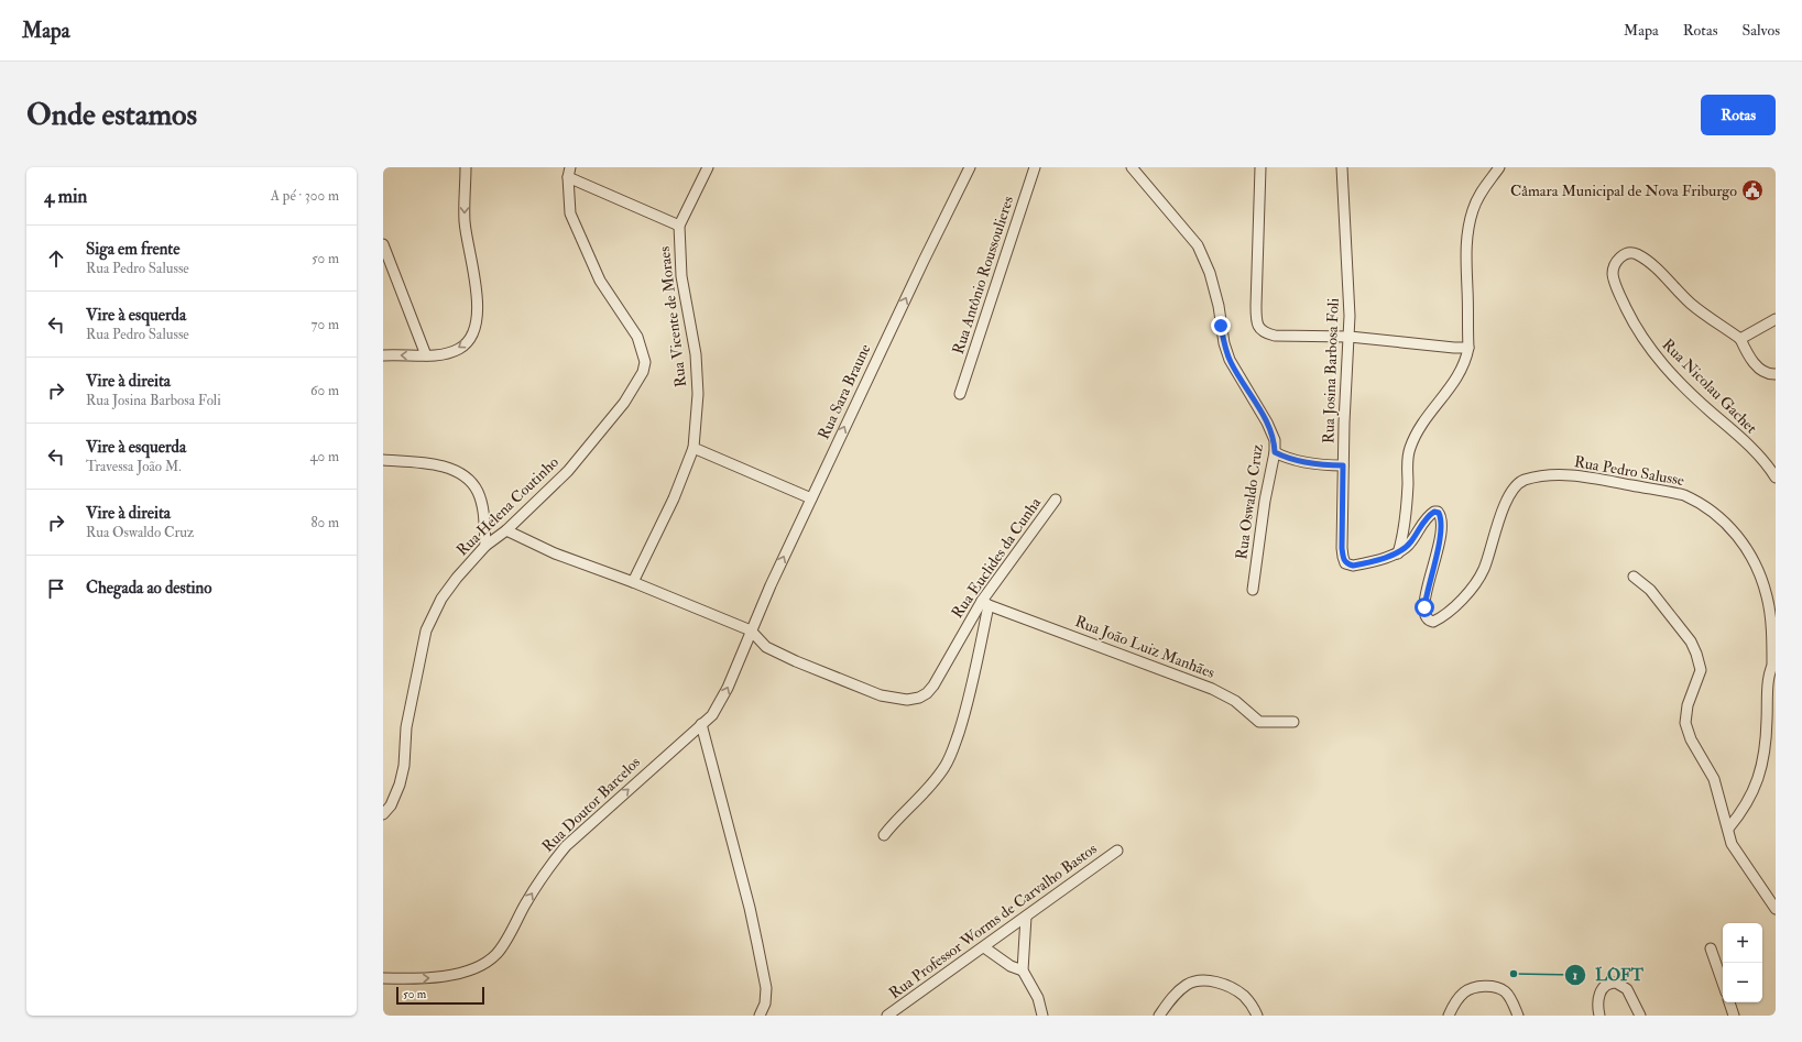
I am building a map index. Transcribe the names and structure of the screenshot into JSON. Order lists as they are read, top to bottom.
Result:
{
  "streets": {
    "street": [
      "Rua Antônio Roussoulieres",
      "Rua Vicente de Moraes",
      "Rua Josina Barbosa Foli",
      "Rua Nicolau Gachet",
      "Rua Sara Braune",
      "Rua Pedro Salusse",
      "Rua Oswaldo Cruz",
      "Rua Helena Coutinho",
      "Rua Euclides da Cunha",
      "Rua João Luiz Manhães",
      "Rua Doutor Barcelos",
      "Rua Professor Worms de Carvalho Bastos"
    ]
  },
  "crossings": [
    ["Rua Josina Barbosa Foli", "Rua Pedro Salusse"],
    ["Rua Sara Braune", "Rua Euclides da Cunha"],
    ["Rua Sara Braune", "Rua Doutor Barcelos"],
    ["Rua Euclides da Cunha", "Rua João Luiz Manhães"]
  ],
  "one_way": ["Rua Sara Braune", "Rua Doutor Barcelos"],
  "places": {
    "public building": ["Câmara Municipal de Nova Friburgo"],
    "other": ["LOFT"]
  },
  "scale_bar": "50 m",
  "page": {
    "header": "Mapa",
    "nav": ["Mapa", "Rotas", "Salvos"],
    "buttons": "Rotas",
    "title": "Onde estamos",
    "heading": ["4 min", "A pé · 300 m"],
    "list": [
      ["Siga em frente", "Rua Pedro Salusse", "50 m"],
      ["Vire à esquerda", "Rua Pedro Salusse", "70 m"],
      ["Vire à direita", "Rua Josina Barbosa Foli", "60 m"],
      ["Vire à esquerda", "Travessa João M.", "40 m"],
      ["Vire à direita", "Rua Oswaldo Cruz", "80 m"],
      "Chegada ao destino"
    ],
    "map_buttons": ["+", "−"],
    "scale": "50 m"
  }
}
